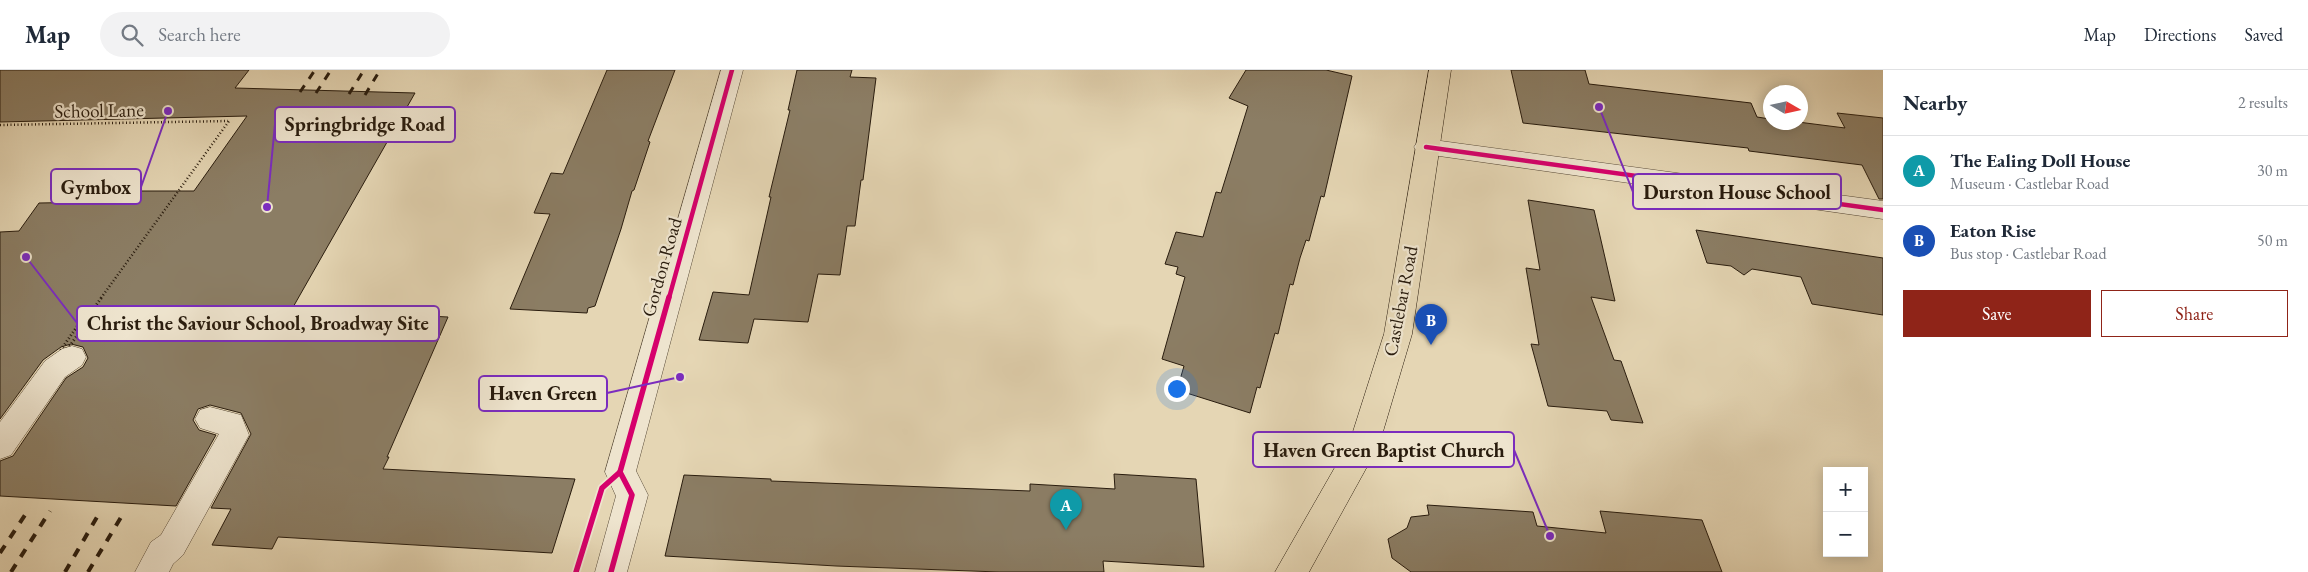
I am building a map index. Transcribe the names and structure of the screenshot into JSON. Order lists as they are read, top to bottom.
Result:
{
  "streets": {
    "main road": ["Castlebar Road"],
    "street": ["Gordon Road"],
    "path": ["School Lane"]
  },
  "places": [
    "Durston House School",
    "Gymbox",
    "Springbridge Road",
    "Christ the Saviour School, Broadway Site",
    "Haven Green",
    "Haven Green Baptist Church"
  ],
  "north": "right",
  "page": {
    "header": "Map",
    "search": "Search here",
    "nav": ["Map", "Directions", "Saved"],
    "heading": ["Nearby", "2 results"],
    "list": [
      {
        "mark": "A",
        "name": "The Ealing Doll House",
        "note": "Museum · Castlebar Road",
        "value": "30 m"
      },
      {
        "mark": "B",
        "name": "Eaton Rise",
        "note": "Bus stop · Castlebar Road",
        "value": "50 m"
      }
    ],
    "buttons": ["Save", "Share"],
    "pins": ["B", "A"],
    "map_buttons": ["+", "−"]
  }
}
